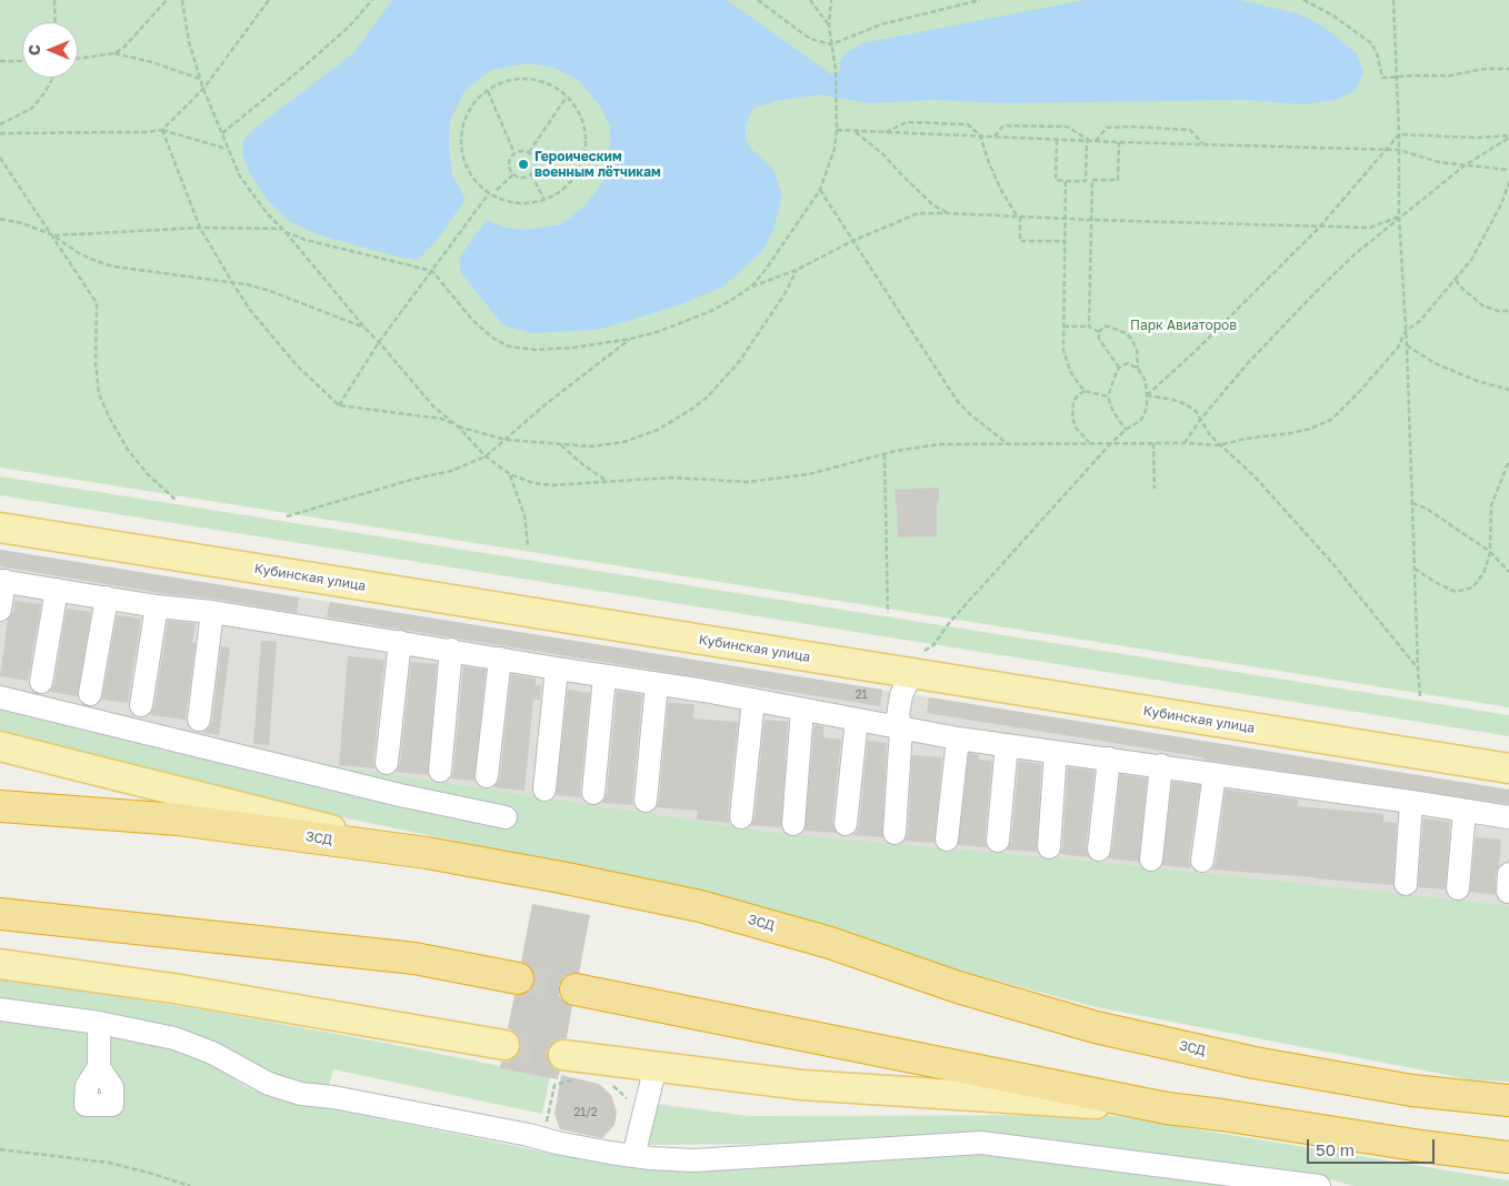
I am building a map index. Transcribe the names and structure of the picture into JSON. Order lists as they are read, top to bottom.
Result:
{
  "streets": {
    "highway": ["ЗСД"],
    "main road": ["Кубинская улица"]
  },
  "parks": ["Парк Авиаторов"],
  "places": ["Героическим военным лётчикам"],
  "house_numbers": ["21", "21/2"],
  "scale_bar": "50 m",
  "north": "left"
}
